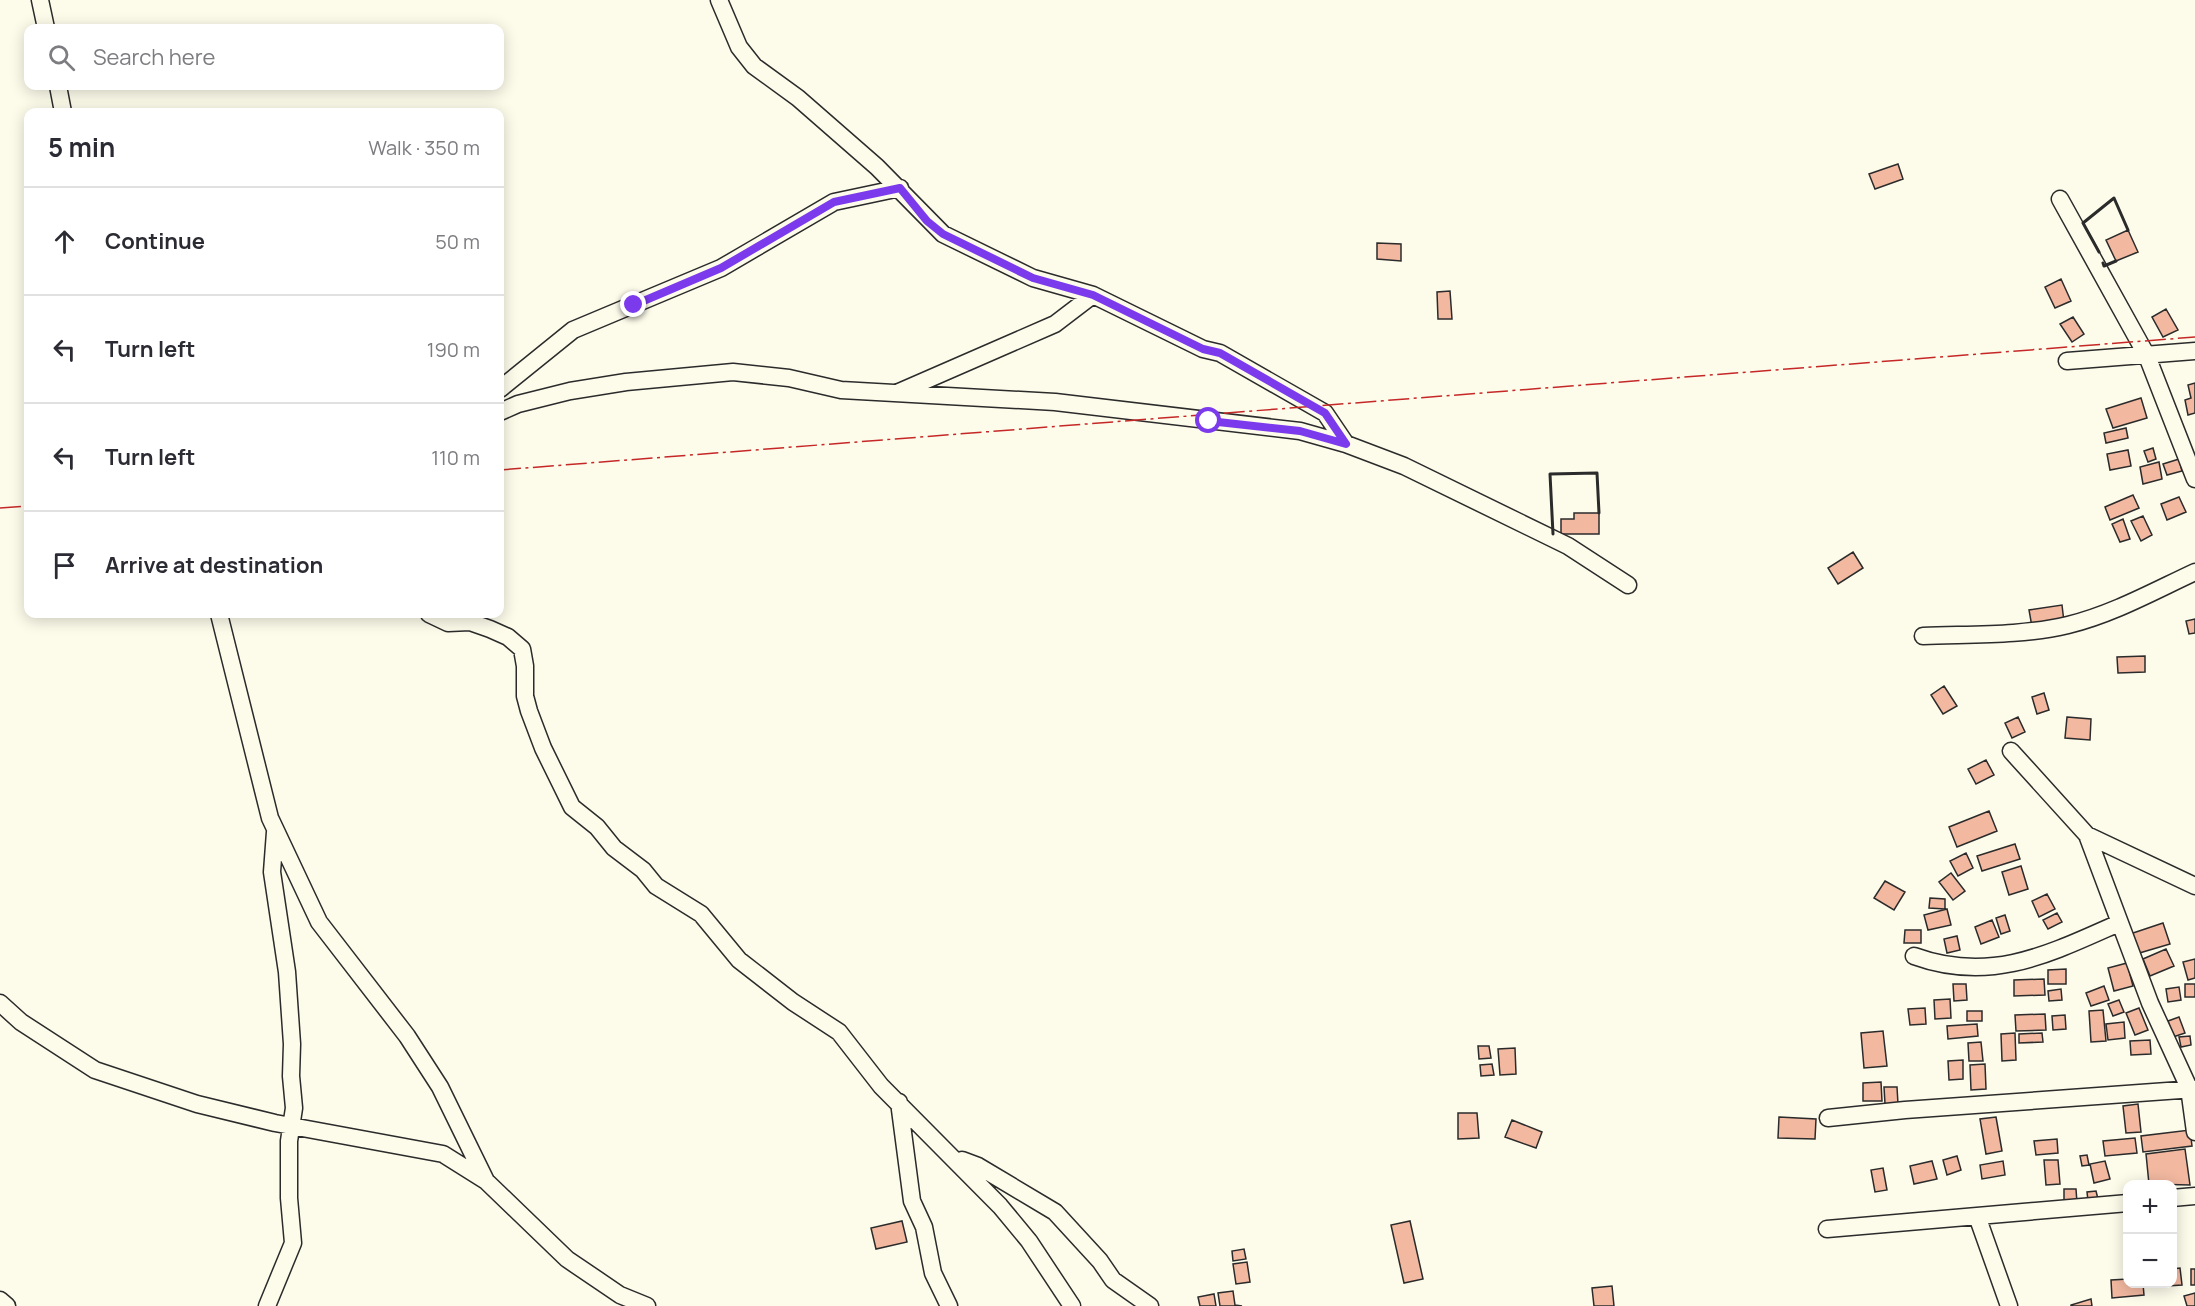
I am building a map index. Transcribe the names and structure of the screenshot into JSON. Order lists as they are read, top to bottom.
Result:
{
  "page": {
    "search": "Search here",
    "heading": ["5 min", "Walk · 350 m"],
    "list": [
      ["Continue", "50 m"],
      ["Turn left", "190 m"],
      ["Turn left", "110 m"],
      "Arrive at destination"
    ],
    "map_buttons": ["+", "−"]
  }
}
